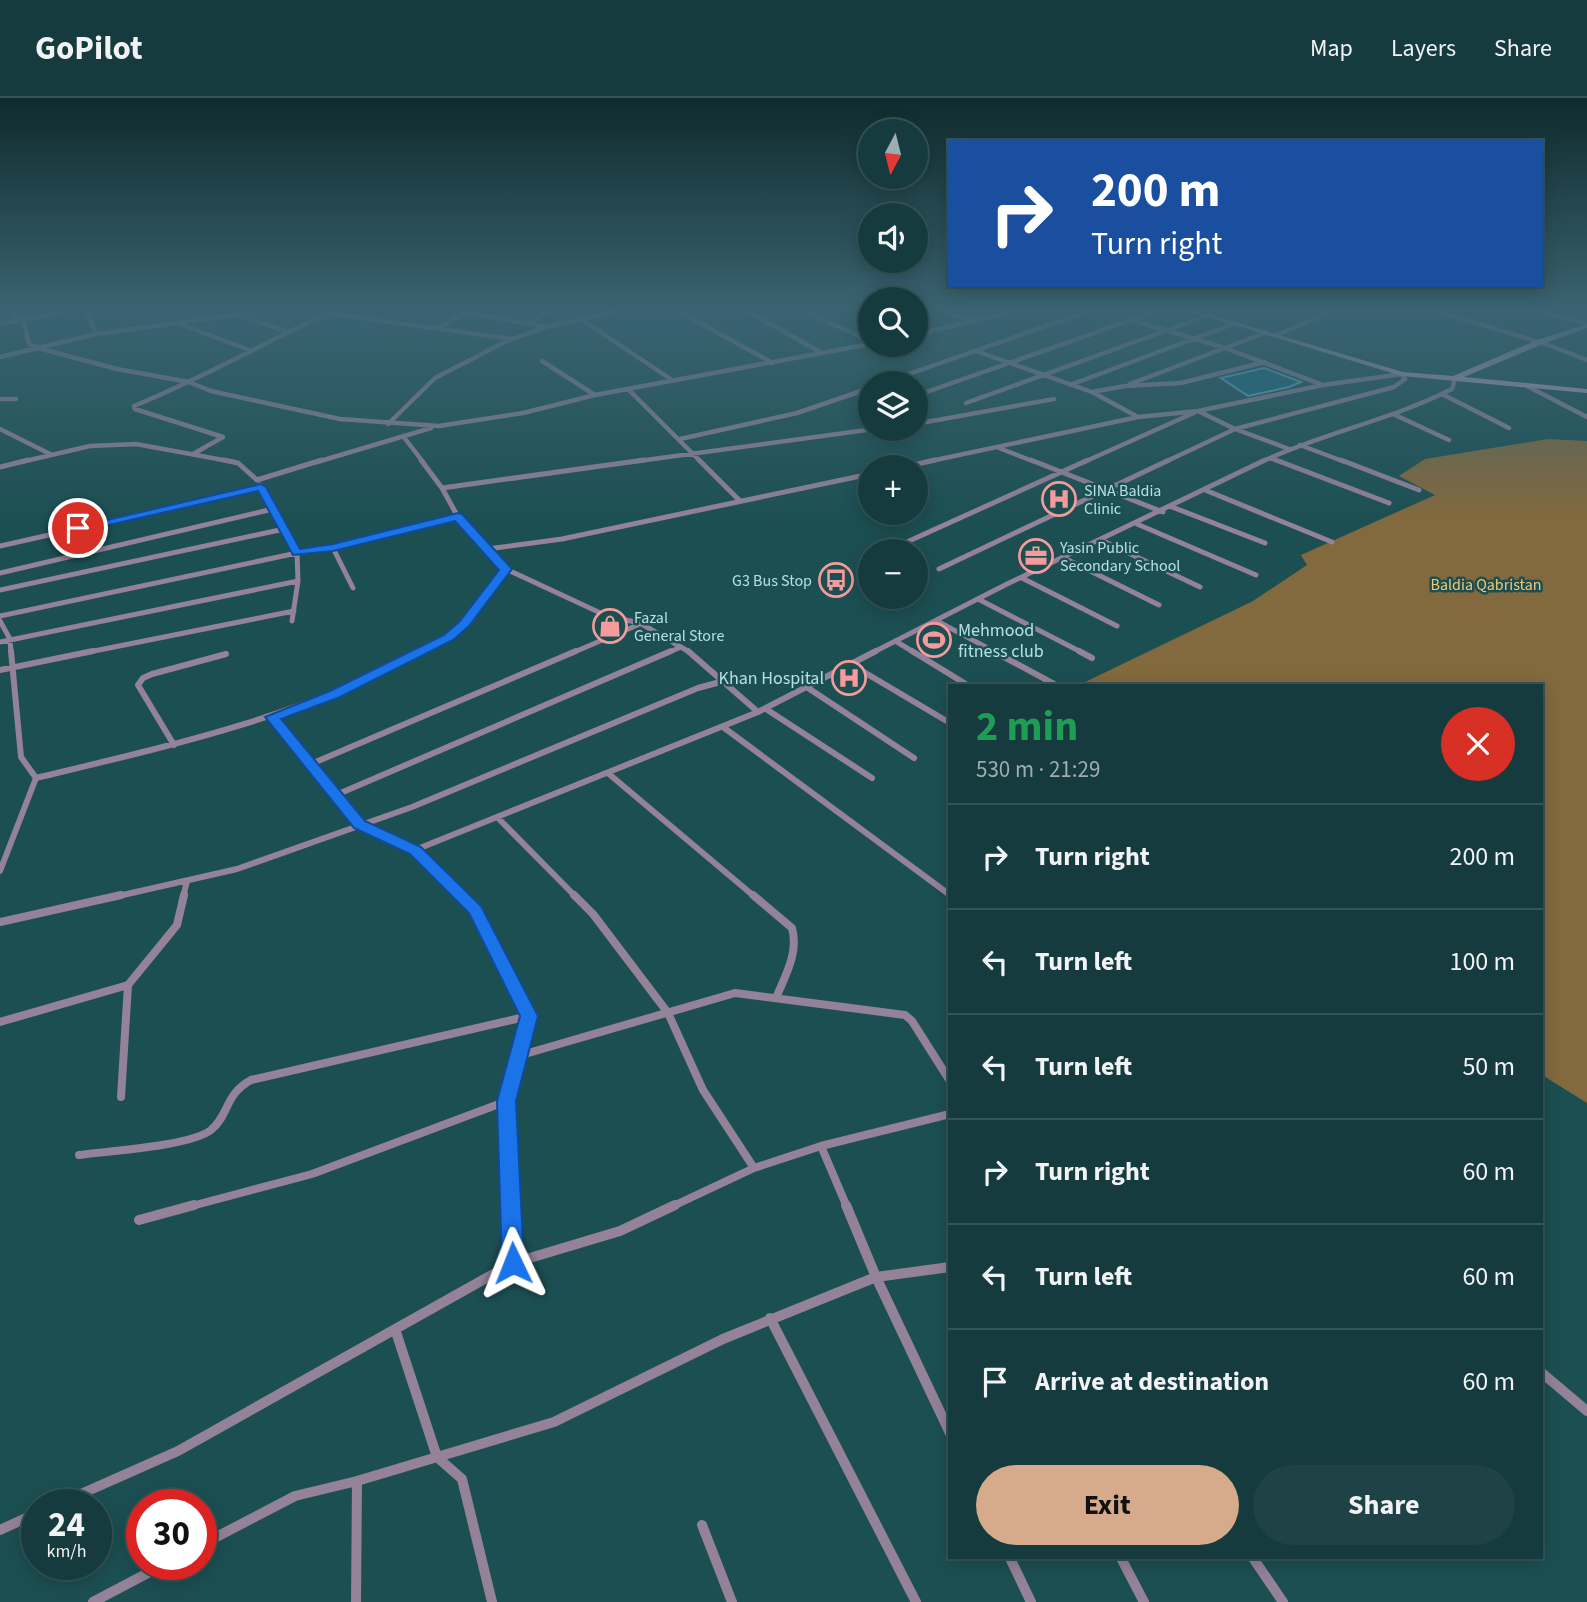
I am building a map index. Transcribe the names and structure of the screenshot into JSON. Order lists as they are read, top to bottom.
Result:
{
  "parks": ["Baldia Qabristan"],
  "places": {
    "hospital": ["SINA Baldia Clinic", "Khan Hospital"],
    "office": ["Yasin Public Secondary School"],
    "bus stop": ["G3 Bus Stop"],
    "shop": ["Fazal General Store"],
    "sports": ["Mehmood fitness club"]
  },
  "north": "bottom",
  "page": {
    "header": "GoPilot",
    "nav": ["Map", "Layers", "Share"],
    "map_buttons": ["+", "−"],
    "turn": ["200 m", "Turn right"],
    "heading": ["2 min", "530 m · 21:29"],
    "list": [
      {
        "name": "Turn right",
        "value": "200 m"
      },
      {
        "name": "Turn left",
        "value": "100 m"
      },
      {
        "name": "Turn left",
        "value": "50 m"
      },
      {
        "name": "Turn right",
        "value": "60 m"
      },
      {
        "name": "Turn left",
        "value": "60 m"
      },
      {
        "name": "Arrive at destination",
        "value": "60 m"
      }
    ],
    "buttons": ["Exit", "Share"],
    "speed": "24 km/h",
    "limit": "30"
  }
}
